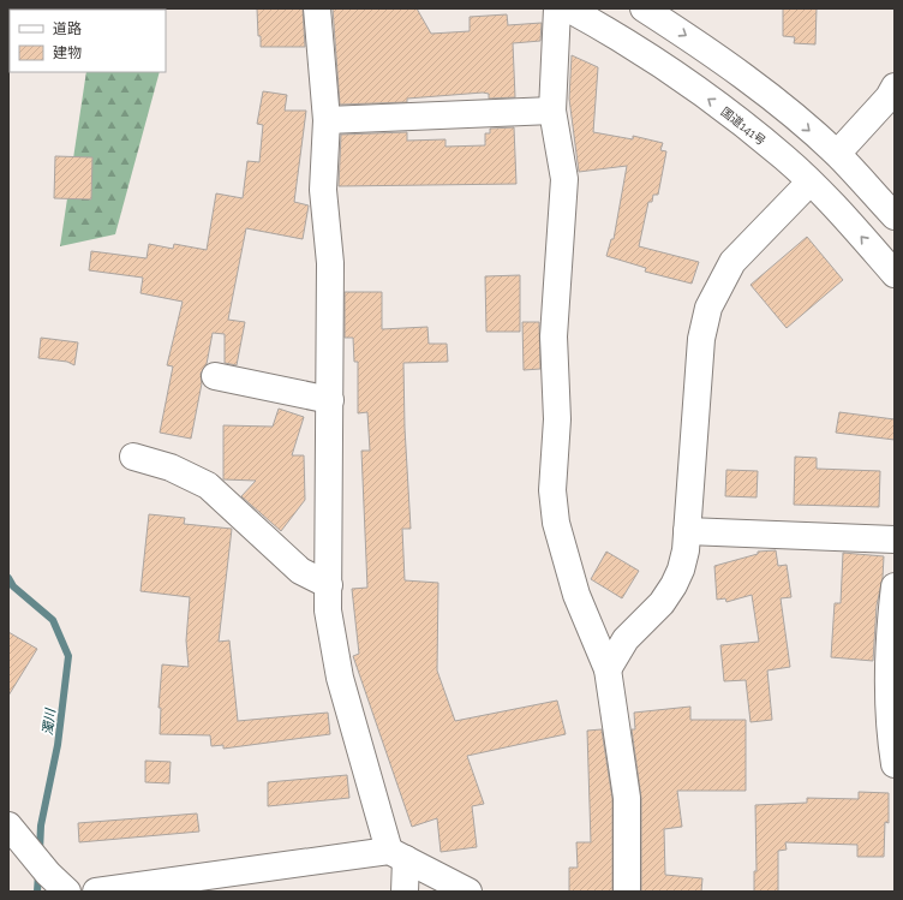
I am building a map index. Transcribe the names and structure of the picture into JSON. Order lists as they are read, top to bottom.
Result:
{
  "streets": {
    "main road": ["国道141号"]
  },
  "water": ["濁川"],
  "legend": ["道路", "建物"]
}
